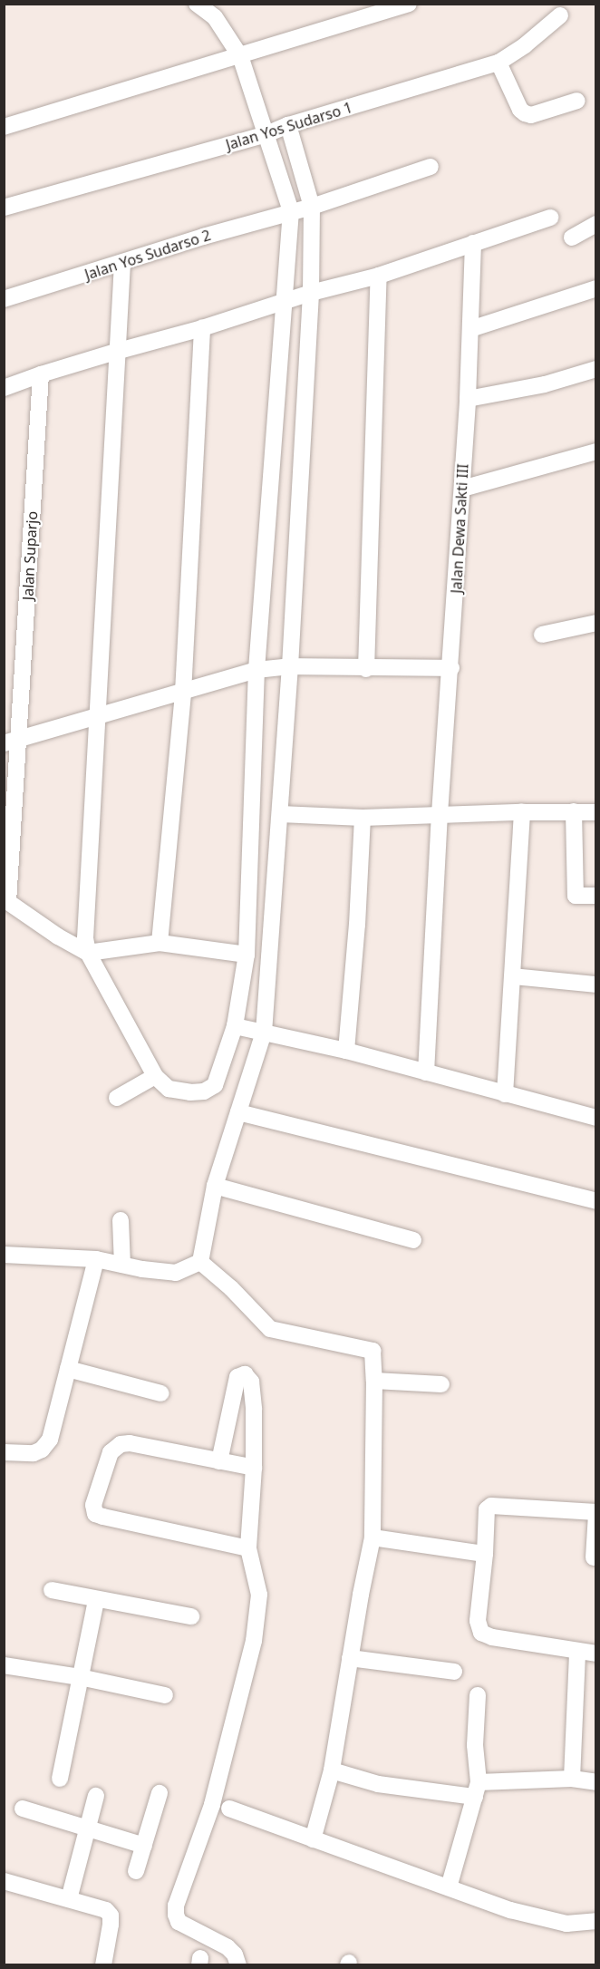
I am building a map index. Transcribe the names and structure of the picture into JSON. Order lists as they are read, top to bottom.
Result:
{
  "streets": {
    "street": [
      "Jalan Yos Sudarso 1",
      "Jalan Yos Sudarso 2",
      "Jalan Dewa Sakti III",
      "Jalan Suparjo"
    ]
  }
}
